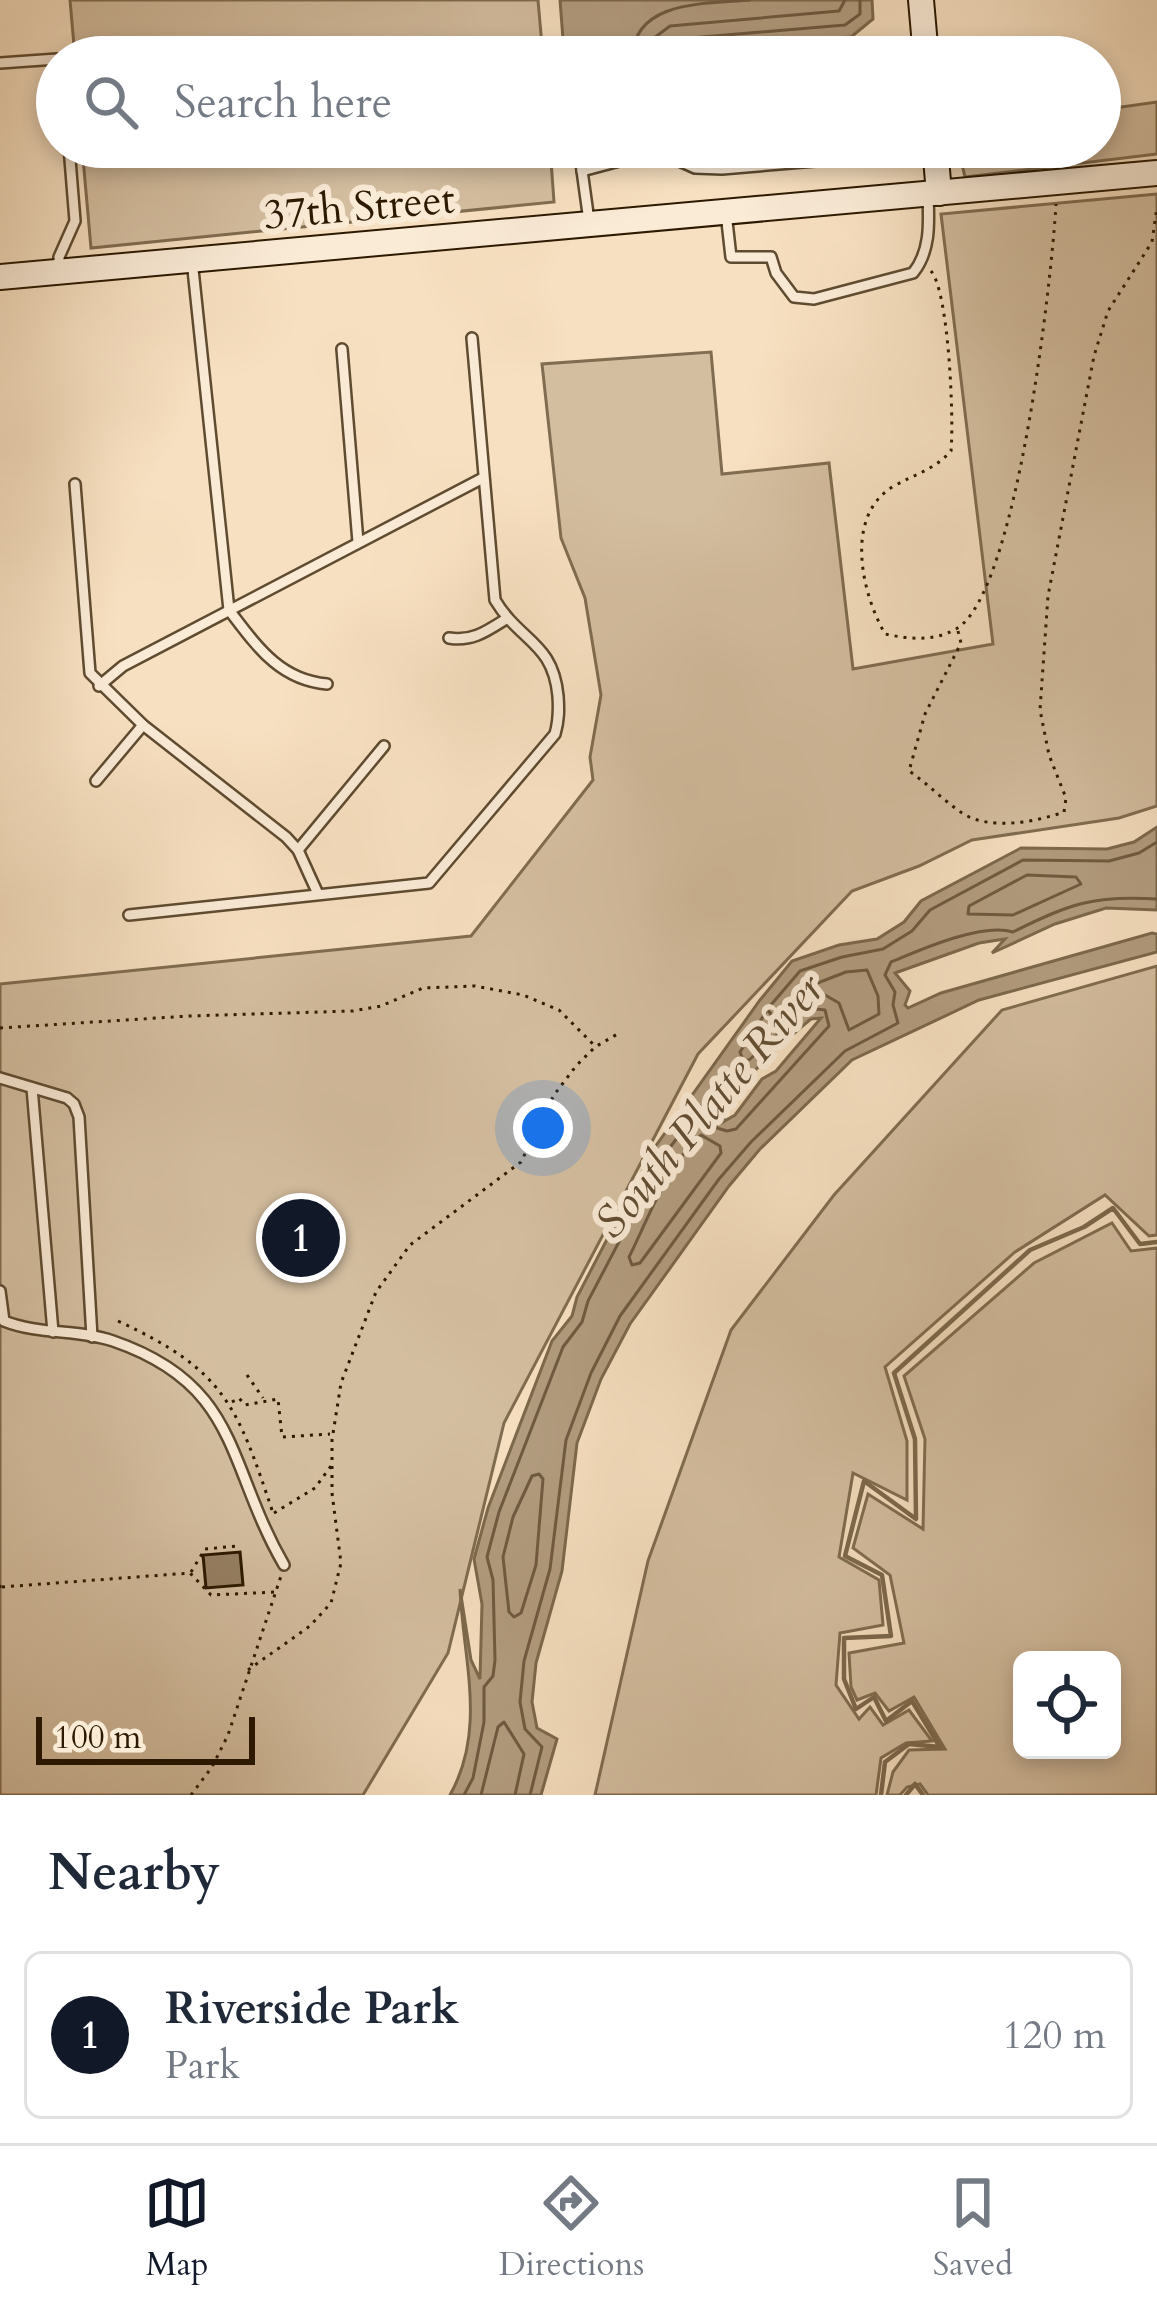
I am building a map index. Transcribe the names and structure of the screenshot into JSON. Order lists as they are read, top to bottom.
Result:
{
  "streets": {
    "main road": ["37th Street"]
  },
  "water": ["South Platte River"],
  "scale_bar": "100 m",
  "page": {
    "search": "Search here",
    "pins": "1",
    "scale": "100 m",
    "heading": "Nearby",
    "list": [
      {
        "mark": "1",
        "name": "Riverside Park",
        "note": "Park",
        "value": "120 m"
      }
    ],
    "nav": ["Map", "Directions", "Saved"]
  }
}
